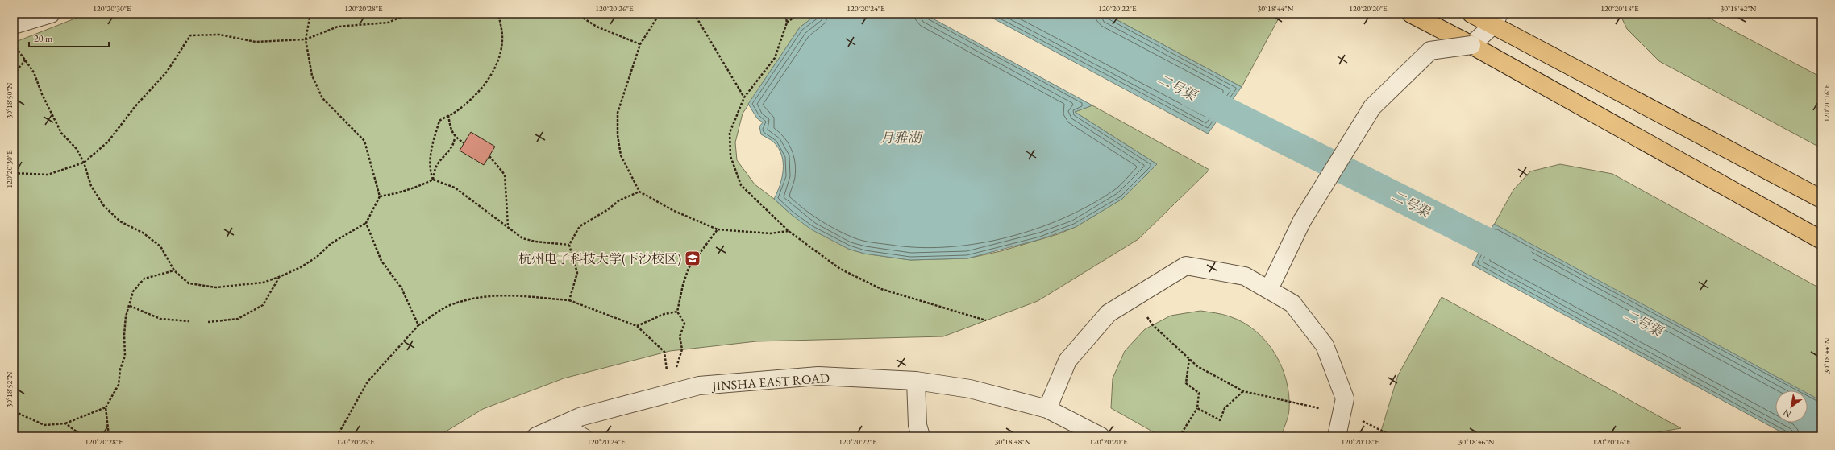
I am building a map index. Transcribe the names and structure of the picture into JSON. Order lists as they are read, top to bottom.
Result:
{
  "streets": {
    "street": ["JINSHA EAST ROAD"]
  },
  "water": ["二号渠", "月雅湖"],
  "places": {
    "school or university": ["杭州电子科技大学(下沙校区)"]
  },
  "scale_bar": "20 m",
  "north": "bottom left",
  "coordinates": [
    "120°20'30\"E",
    "120°20'28\"E",
    "120°20'26\"E",
    "120°20'24\"E",
    "120°20'22\"E",
    "30°18'44\"N",
    "120°20'20\"E",
    "120°20'18\"E",
    "30°18'42\"N",
    "30°18'50\"N",
    "120°20'16\"E",
    "30°18'52\"N",
    "30°18'48\"N",
    "30°18'46\"N"
  ]
}
